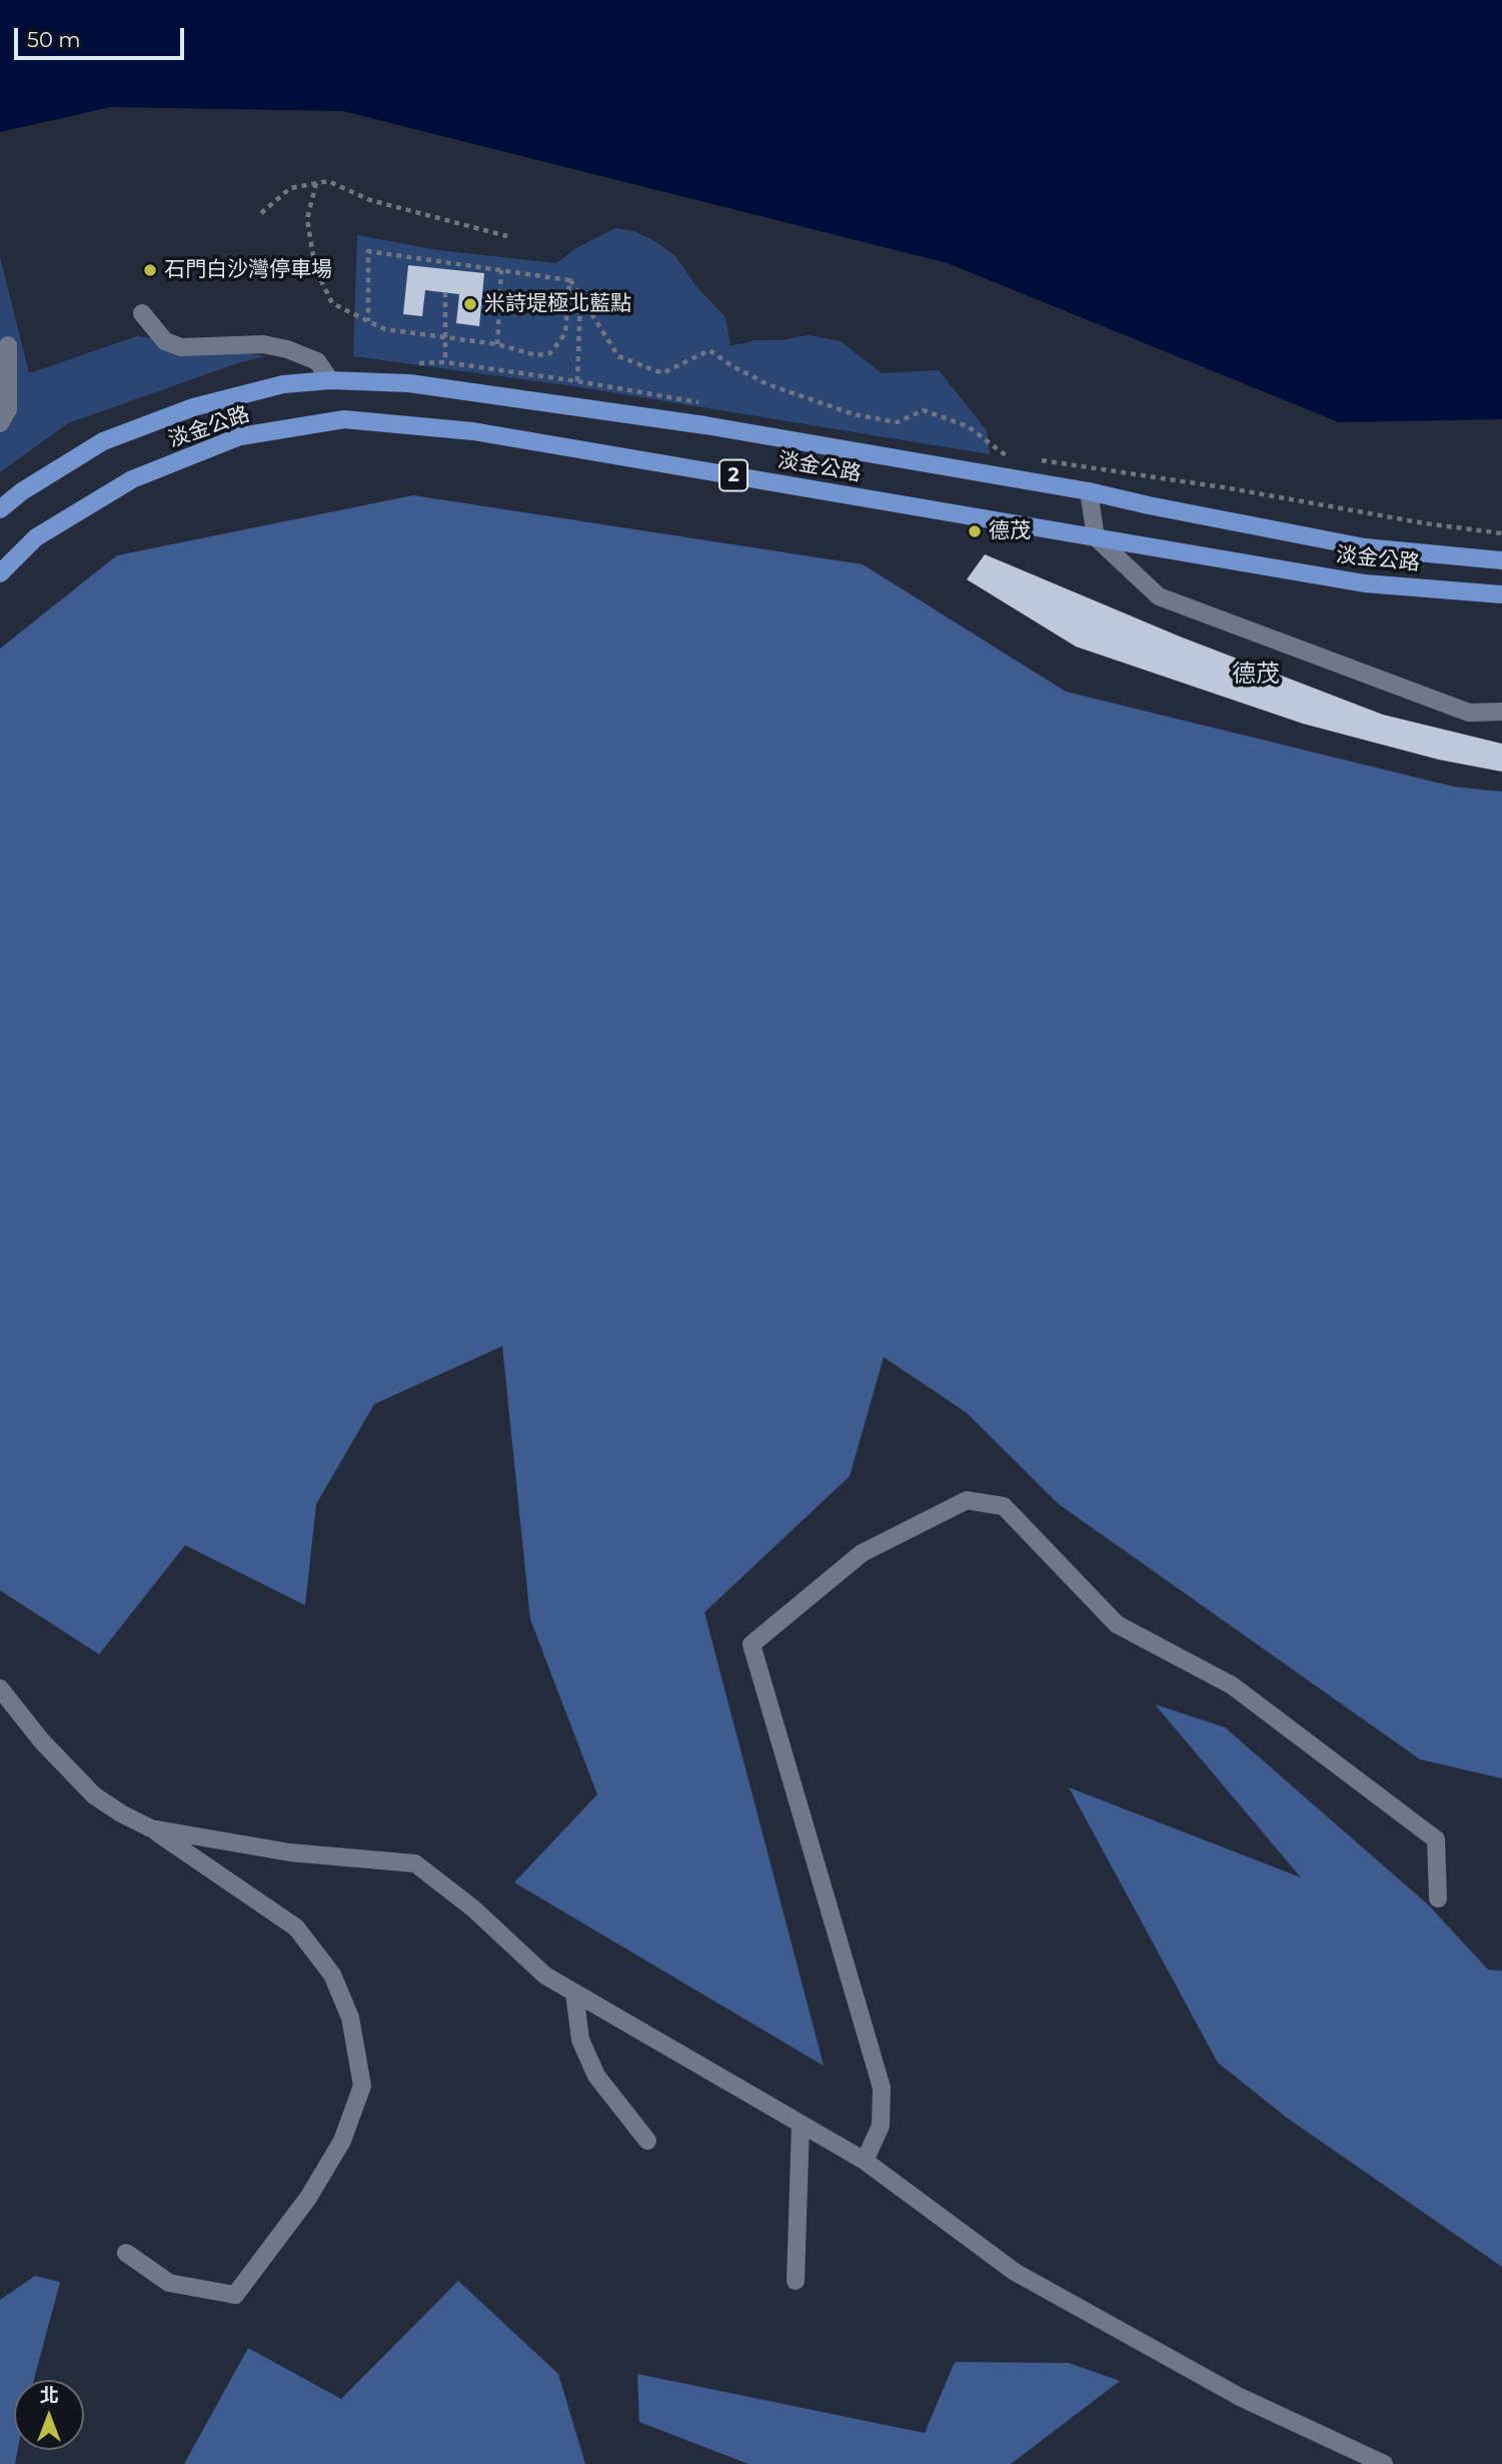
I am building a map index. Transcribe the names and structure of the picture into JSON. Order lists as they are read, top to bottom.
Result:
{
  "streets": {
    "main road": ["淡金公路", "2"]
  },
  "districts": ["德茂"],
  "places": ["石門白沙灣停車場", "米詩堤極北藍點", "德茂"],
  "scale_bar": "50 m",
  "north": "top"
}
